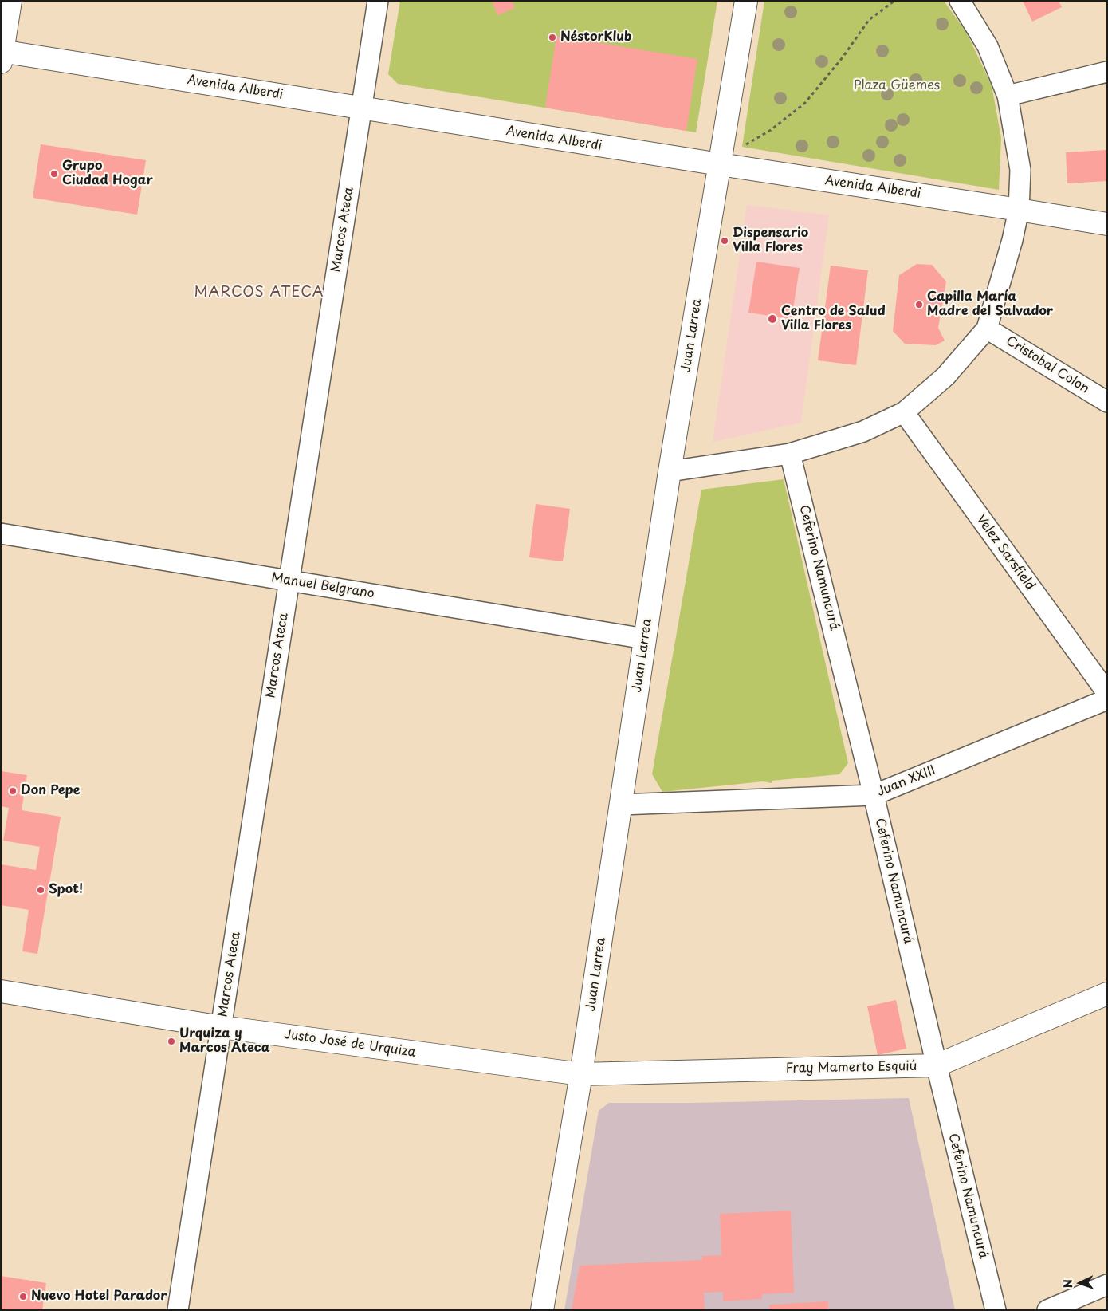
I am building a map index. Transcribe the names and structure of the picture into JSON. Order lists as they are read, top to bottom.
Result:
{
  "streets": {
    "street": [
      "Avenida Alberdi",
      "Marcos Ateca",
      "Juan Larrea",
      "Cristobal Colon",
      "Velez Sarsfield",
      "Ceferino Namuncurá",
      "Manuel Belgrano",
      "Juan XXIII",
      "Justo José de Urquiza",
      "Fray Mamerto Esquiú"
    ]
  },
  "crossings": [
    ["Avenida Alberdi", "Marcos Ateca"],
    ["Avenida Alberdi", "Juan Larrea"],
    ["Marcos Ateca", "Manuel Belgrano"],
    ["Marcos Ateca", "Justo José de Urquiza"],
    ["Juan Larrea", "Manuel Belgrano"],
    ["Juan Larrea", "Juan XXIII"],
    ["Juan Larrea", "Justo José de Urquiza"],
    ["Juan Larrea", "Fray Mamerto Esquiú"],
    ["Ceferino Namuncurá", "Juan XXIII"],
    ["Ceferino Namuncurá", "Fray Mamerto Esquiú"],
    ["Justo José de Urquiza", "Fray Mamerto Esquiú"]
  ],
  "districts": ["MARCOS ATECA"],
  "parks": ["Plaza Güemes"],
  "places": [
    "NéstorKlub",
    "Grupo Ciudad Hogar",
    "Dispensario Villa Flores",
    "Capilla María Madre del Salvador",
    "Centro de Salud Villa Flores",
    "Don Pepe",
    "Spot!",
    "Urquiza y Marcos Ateca",
    "Nuevo Hotel Parador"
  ],
  "north": "left"
}
